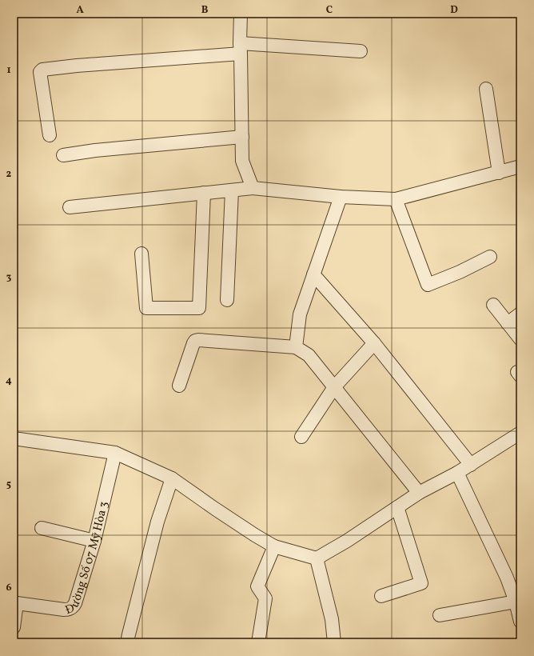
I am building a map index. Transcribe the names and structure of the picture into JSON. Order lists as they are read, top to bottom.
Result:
{
  "streets": {
    "street": ["Đường Số 07 Mỹ Hòa 3"]
  },
  "grid": {
    "columns": [
      "A",
      "B",
      "C",
      "D"
    ],
    "rows": [
      "1",
      "2",
      "3",
      "4",
      "5",
      "6"
    ]
  }
}
